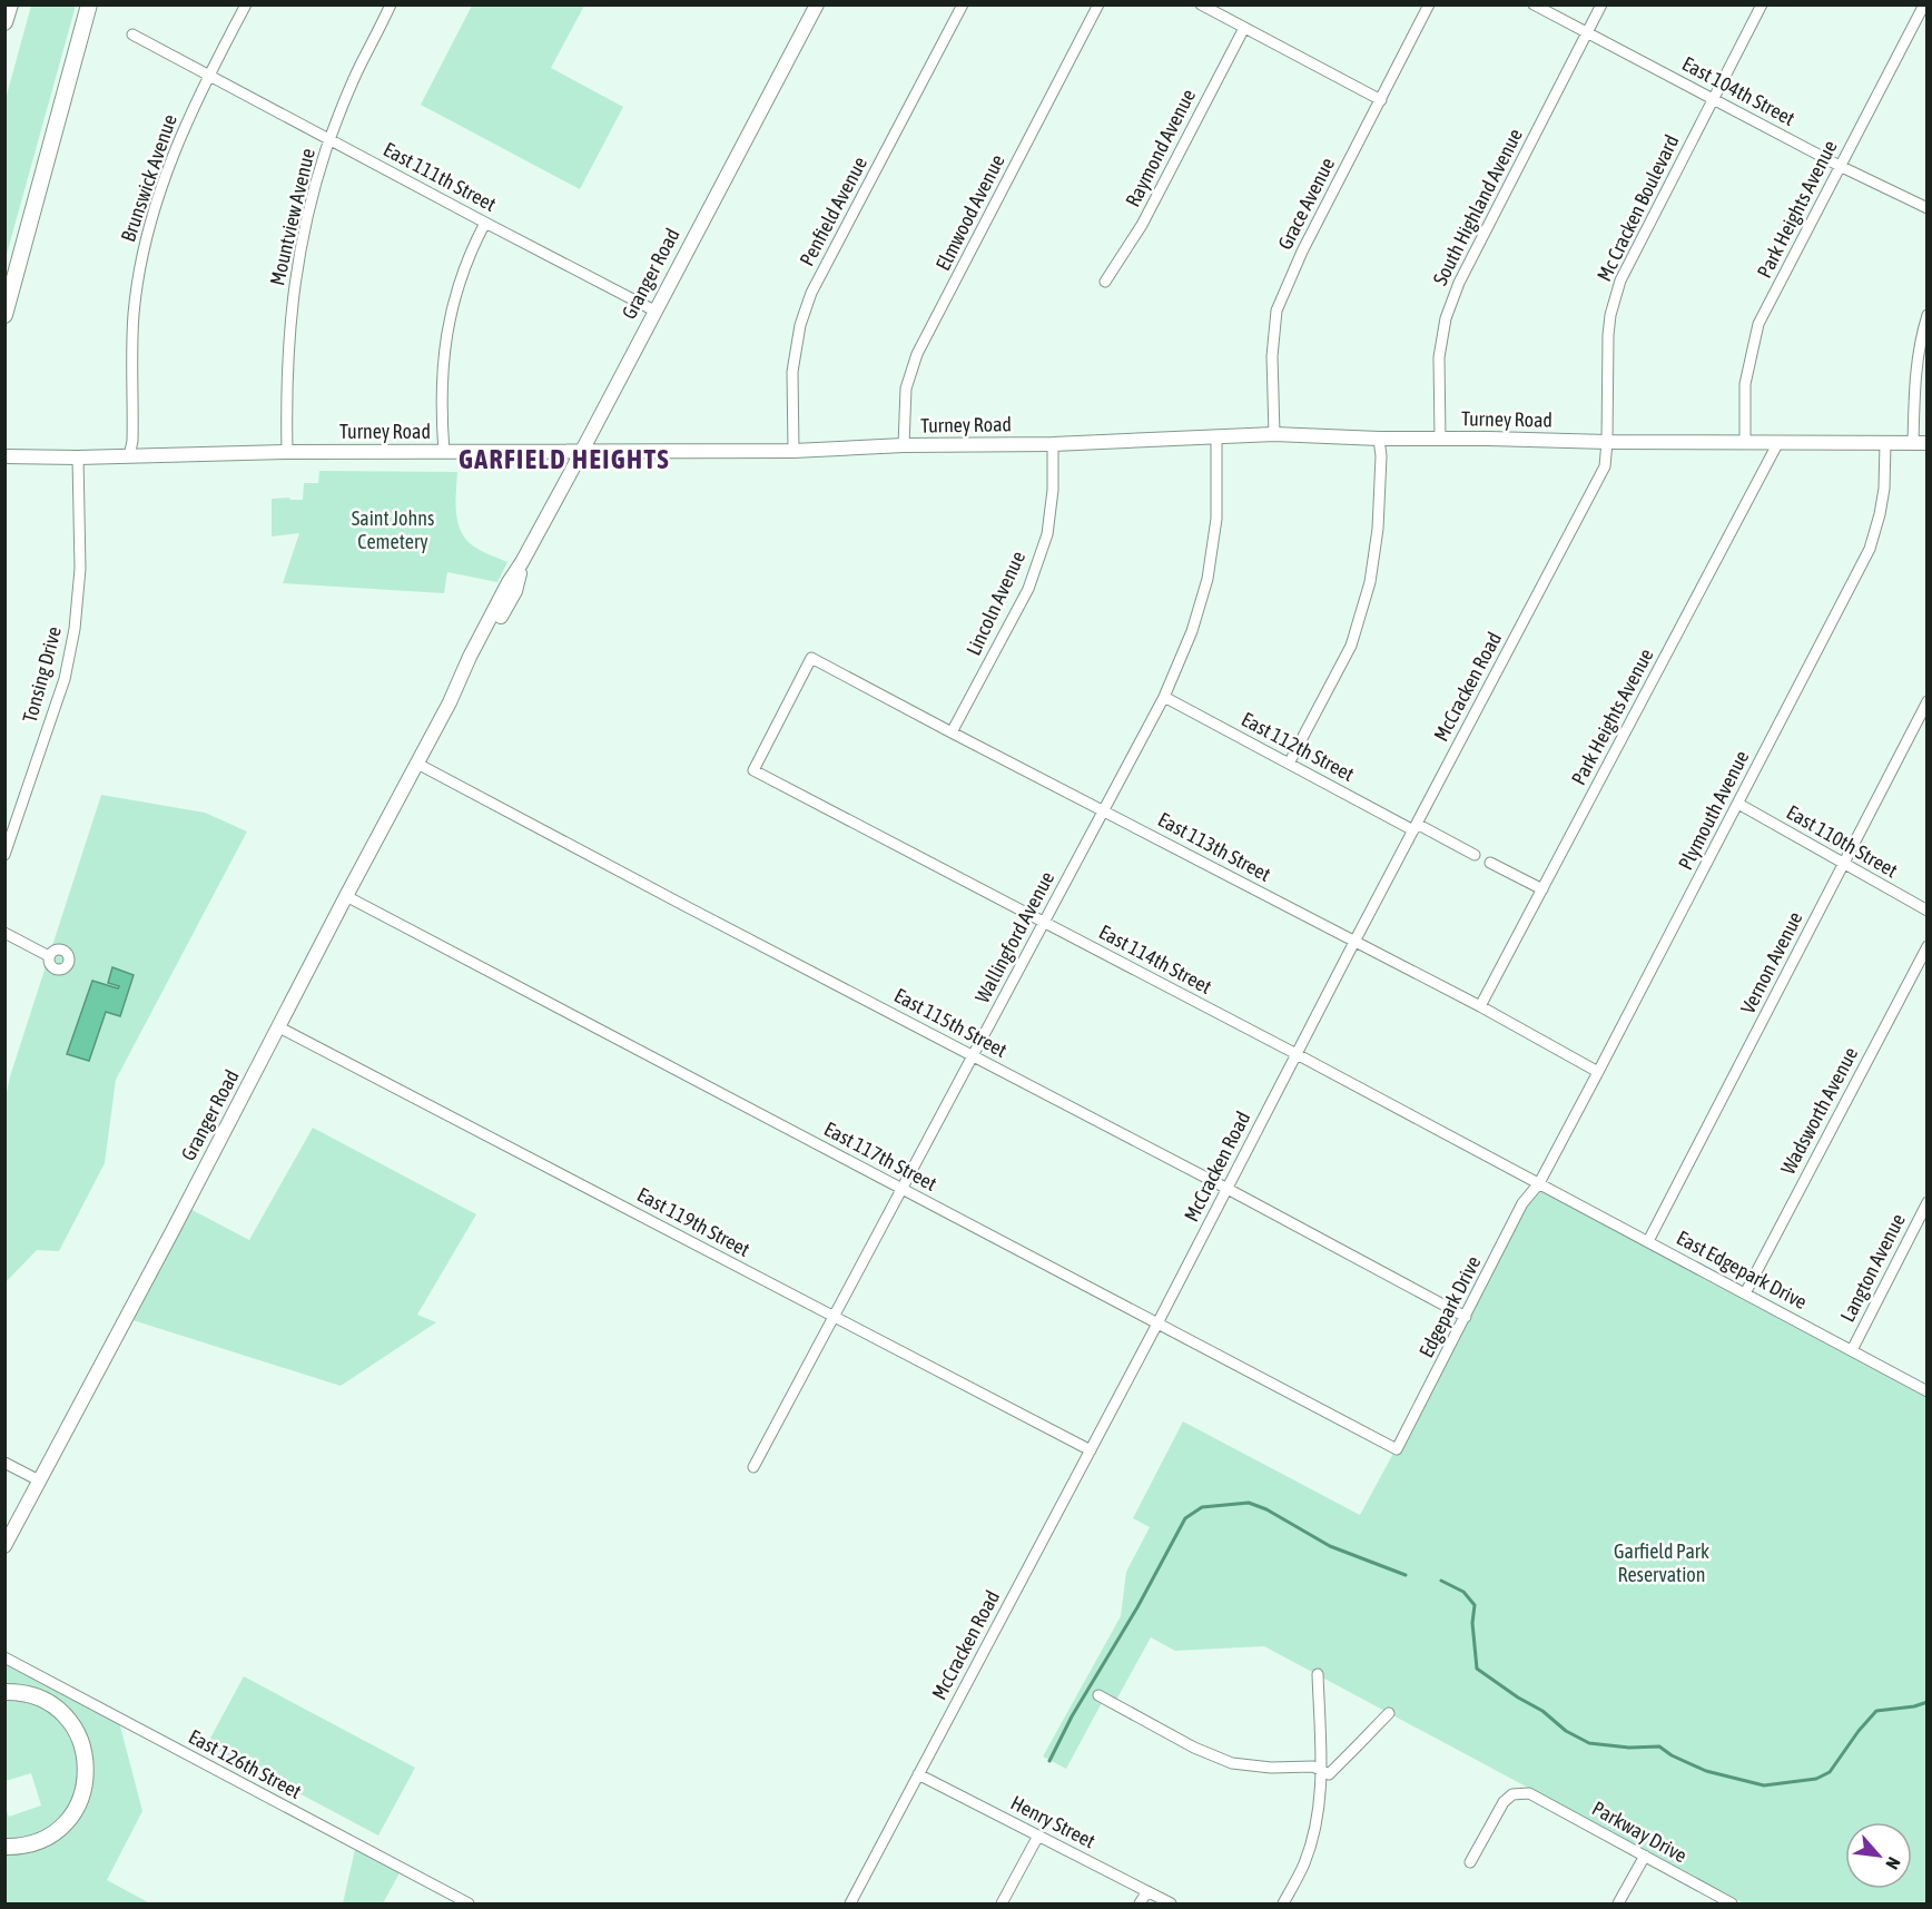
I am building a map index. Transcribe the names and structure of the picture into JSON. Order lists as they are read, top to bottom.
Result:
{
  "streets": {
    "main road": ["Granger Road", "Turney Road"],
    "street": [
      "East 104th Street",
      "Raymond Avenue",
      "East 111th Street",
      "Brunswick Avenue",
      "Grace Avenue",
      "South Highland Avenue",
      "Mc Cracken Boulevard",
      "Park Heights Avenue",
      "Penfield Avenue",
      "Elmwood Avenue",
      "Mountview Avenue",
      "Lincoln Avenue",
      "Tonsing Drive",
      "McCracken Road",
      "East 112th Street",
      "Plymouth Avenue",
      "East 110th Street",
      "East 113th Street",
      "Wallingford Avenue",
      "East 114th Street",
      "Vernon Avenue",
      "East 115th Street",
      "Wadsworth Avenue",
      "East 117th Street",
      "East 119th Street",
      "Langton Avenue",
      "East Edgepark Drive",
      "Edgepark Drive",
      "East 126th Street",
      "Henry Street",
      "Parkway Drive"
    ]
  },
  "crossings": [
    ["East 104th Street", "South Highland Avenue"],
    ["East 104th Street", "Mc Cracken Boulevard"],
    ["East 104th Street", "Park Heights Avenue"],
    ["East 111th Street", "Brunswick Avenue"],
    ["East 111th Street", "Mountview Avenue"],
    ["East 111th Street", "Granger Road"],
    ["Brunswick Avenue", "Turney Road"],
    ["Grace Avenue", "Turney Road"],
    ["South Highland Avenue", "Turney Road"],
    ["Mc Cracken Boulevard", "Turney Road"],
    ["Mc Cracken Boulevard", "McCracken Road"],
    ["Park Heights Avenue", "Turney Road"],
    ["Park Heights Avenue", "East 113th Street"],
    ["Penfield Avenue", "Turney Road"],
    ["Elmwood Avenue", "Turney Road"],
    ["Mountview Avenue", "Turney Road"],
    ["Granger Road", "Turney Road"],
    ["Granger Road", "East 115th Street"],
    ["Granger Road", "East 117th Street"],
    ["Granger Road", "East 119th Street"],
    ["Turney Road", "Lincoln Avenue"],
    ["Turney Road", "Tonsing Drive"],
    ["Turney Road", "McCracken Road"],
    ["Turney Road", "Plymouth Avenue"],
    ["Turney Road", "Wallingford Avenue"],
    ["Lincoln Avenue", "East 113th Street"],
    ["McCracken Road", "East 112th Street"],
    ["McCracken Road", "East 113th Street"],
    ["McCracken Road", "East 114th Street"],
    ["McCracken Road", "East 115th Street"],
    ["McCracken Road", "East 117th Street"],
    ["McCracken Road", "East 119th Street"],
    ["McCracken Road", "Henry Street"],
    ["East 112th Street", "Wallingford Avenue"],
    ["Plymouth Avenue", "East 110th Street"],
    ["Plymouth Avenue", "East 113th Street"],
    ["Plymouth Avenue", "East 114th Street"],
    ["Plymouth Avenue", "East Edgepark Drive"],
    ["Plymouth Avenue", "Edgepark Drive"],
    ["East 110th Street", "Vernon Avenue"],
    ["East 113th Street", "Wallingford Avenue"],
    ["East 113th Street", "East 114th Street"],
    ["Wallingford Avenue", "East 114th Street"],
    ["Wallingford Avenue", "East 115th Street"],
    ["Wallingford Avenue", "East 117th Street"],
    ["Wallingford Avenue", "East 119th Street"],
    ["East 114th Street", "East Edgepark Drive"],
    ["East 114th Street", "Edgepark Drive"],
    ["Vernon Avenue", "East Edgepark Drive"],
    ["East 115th Street", "Edgepark Drive"],
    ["Wadsworth Avenue", "East Edgepark Drive"],
    ["East 117th Street", "Edgepark Drive"],
    ["Langton Avenue", "East Edgepark Drive"],
    ["East Edgepark Drive", "Edgepark Drive"]
  ],
  "districts": ["GARFIELD HEIGHTS"],
  "parks": ["Saint Johns Cemetery", "Garfield Park Reservation"],
  "north": "bottom right"
}
